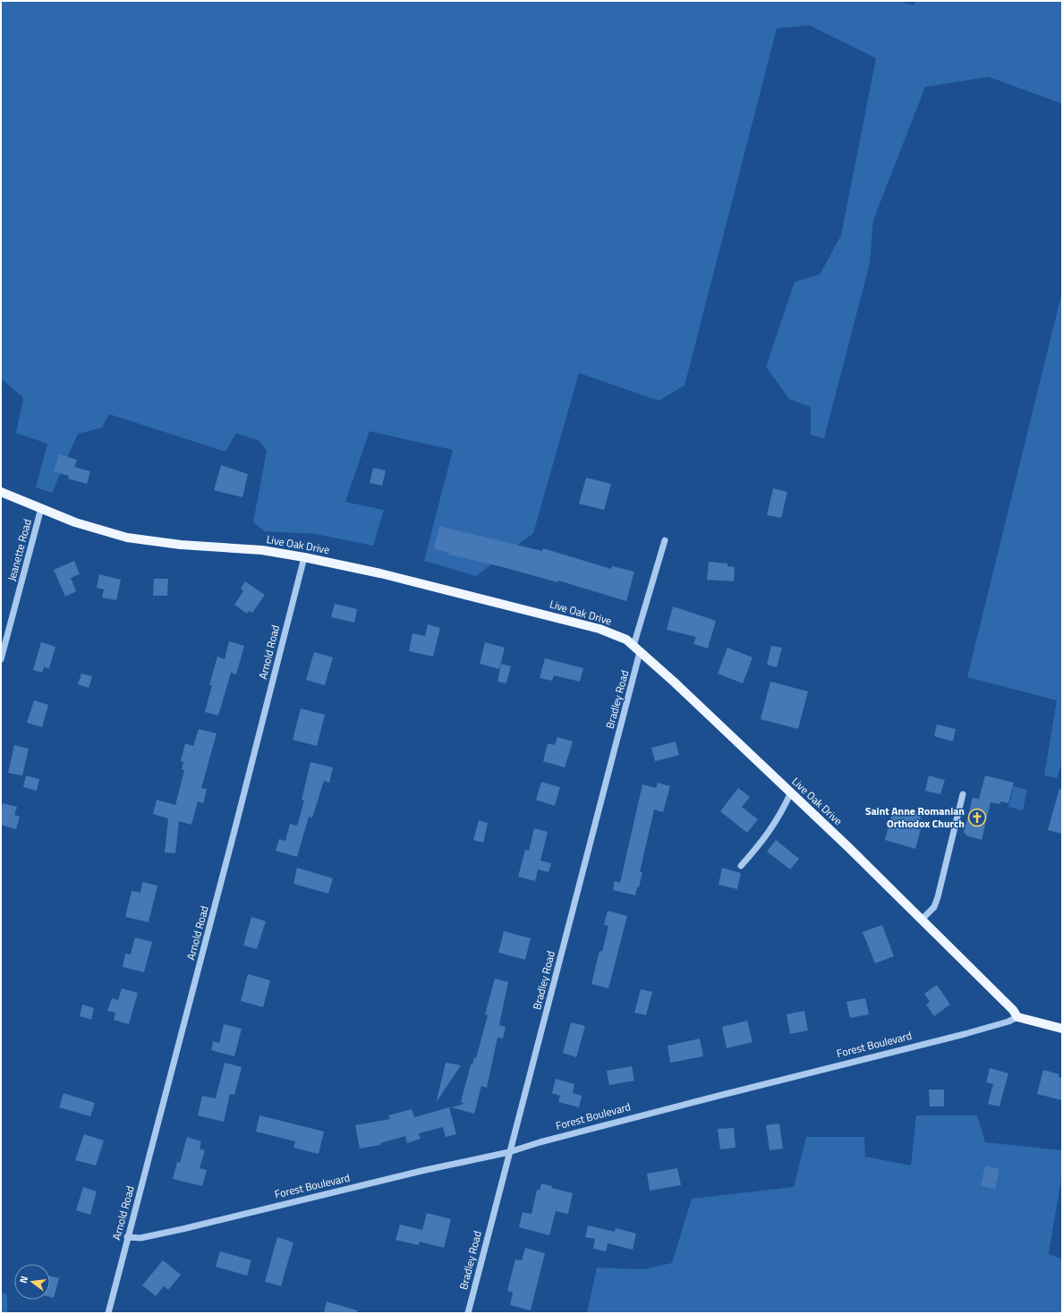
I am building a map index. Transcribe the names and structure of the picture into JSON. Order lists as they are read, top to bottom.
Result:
{
  "streets": {
    "main road": ["Live Oak Drive"],
    "street": [
      "Jeanette Road",
      "Arnold Road",
      "Bradley Road",
      "Forest Boulevard"
    ]
  },
  "crossings": [
    ["Live Oak Drive", "Jeanette Road"],
    ["Live Oak Drive", "Arnold Road"],
    ["Live Oak Drive", "Bradley Road"],
    ["Live Oak Drive", "Forest Boulevard"],
    ["Arnold Road", "Forest Boulevard"],
    ["Bradley Road", "Forest Boulevard"]
  ],
  "places": {
    "church": ["Saint Anne Romanian Orthodox Church"]
  },
  "north": "left"
}
